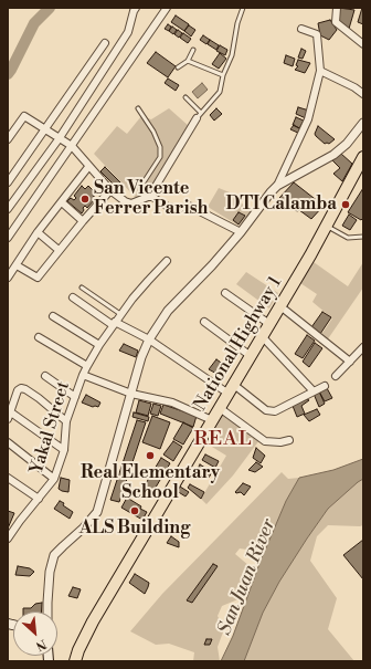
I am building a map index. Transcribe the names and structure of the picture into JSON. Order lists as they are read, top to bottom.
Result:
{
  "streets": {
    "highway": ["National Highway 1"],
    "street": ["Yakal Street"]
  },
  "districts": ["REAL"],
  "water": ["San Juan River"],
  "places": [
    "San Vicente Ferrer Parish",
    "DTI Calamba",
    "Real Elementary School",
    "ALS Building"
  ],
  "north": "bottom right"
}
